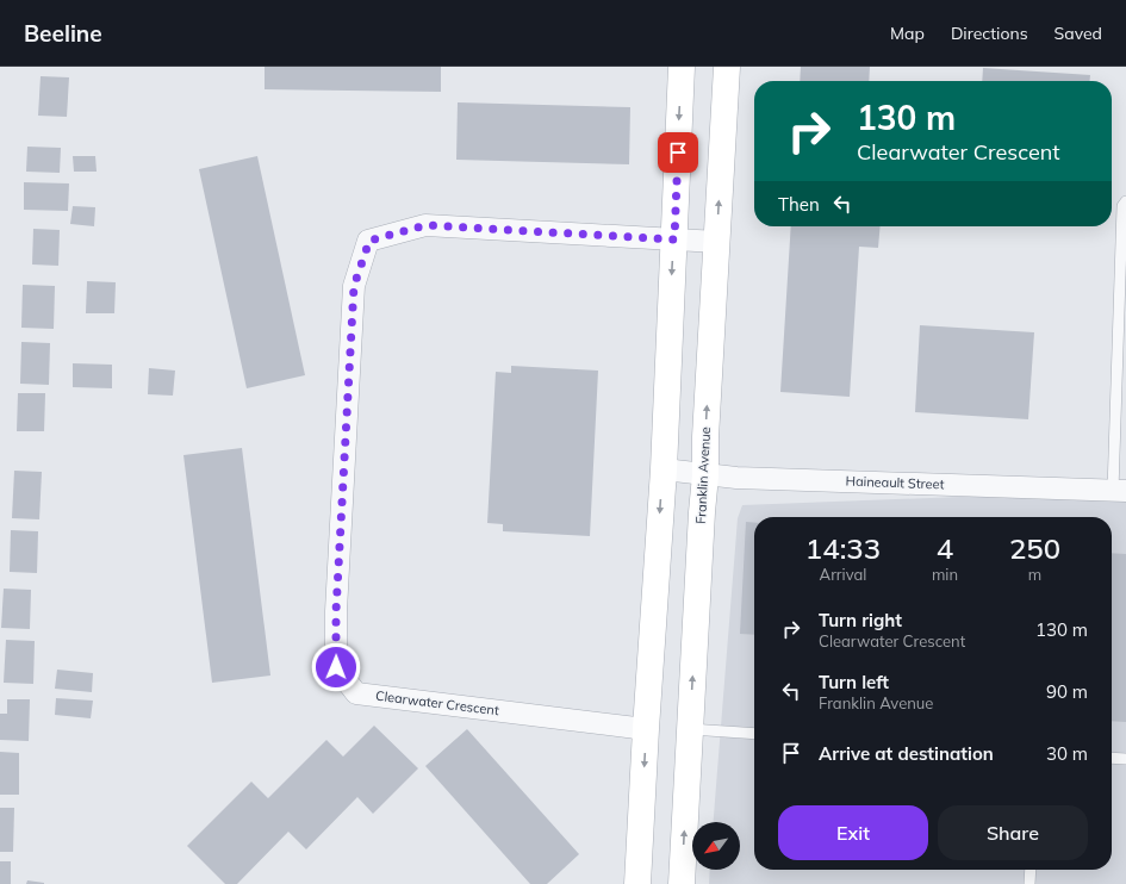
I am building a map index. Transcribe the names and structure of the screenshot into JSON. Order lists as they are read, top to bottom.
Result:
{
  "streets": {
    "main road": ["Franklin Avenue"],
    "street": ["Haineault Street", "Clearwater Crescent"]
  },
  "crossings": [
    ["Franklin Avenue", "Haineault Street"],
    ["Franklin Avenue", "Clearwater Crescent"]
  ],
  "north": "bottom left",
  "page": {
    "header": "Beeline",
    "nav": ["Map", "Directions", "Saved"],
    "turn": ["130 m", "Clearwater Crescent"],
    "then": "Then",
    "eta": [
      "14:33",
      "Arrival",
      "4",
      "min",
      "250",
      "m"
    ],
    "list": [
      {
        "name": "Turn right",
        "note": "Clearwater Crescent",
        "value": "130 m"
      },
      {
        "name": "Turn left",
        "note": "Franklin Avenue",
        "value": "90 m"
      },
      {
        "name": "Arrive at destination",
        "value": "30 m"
      }
    ],
    "buttons": ["Exit", "Share"]
  }
}
